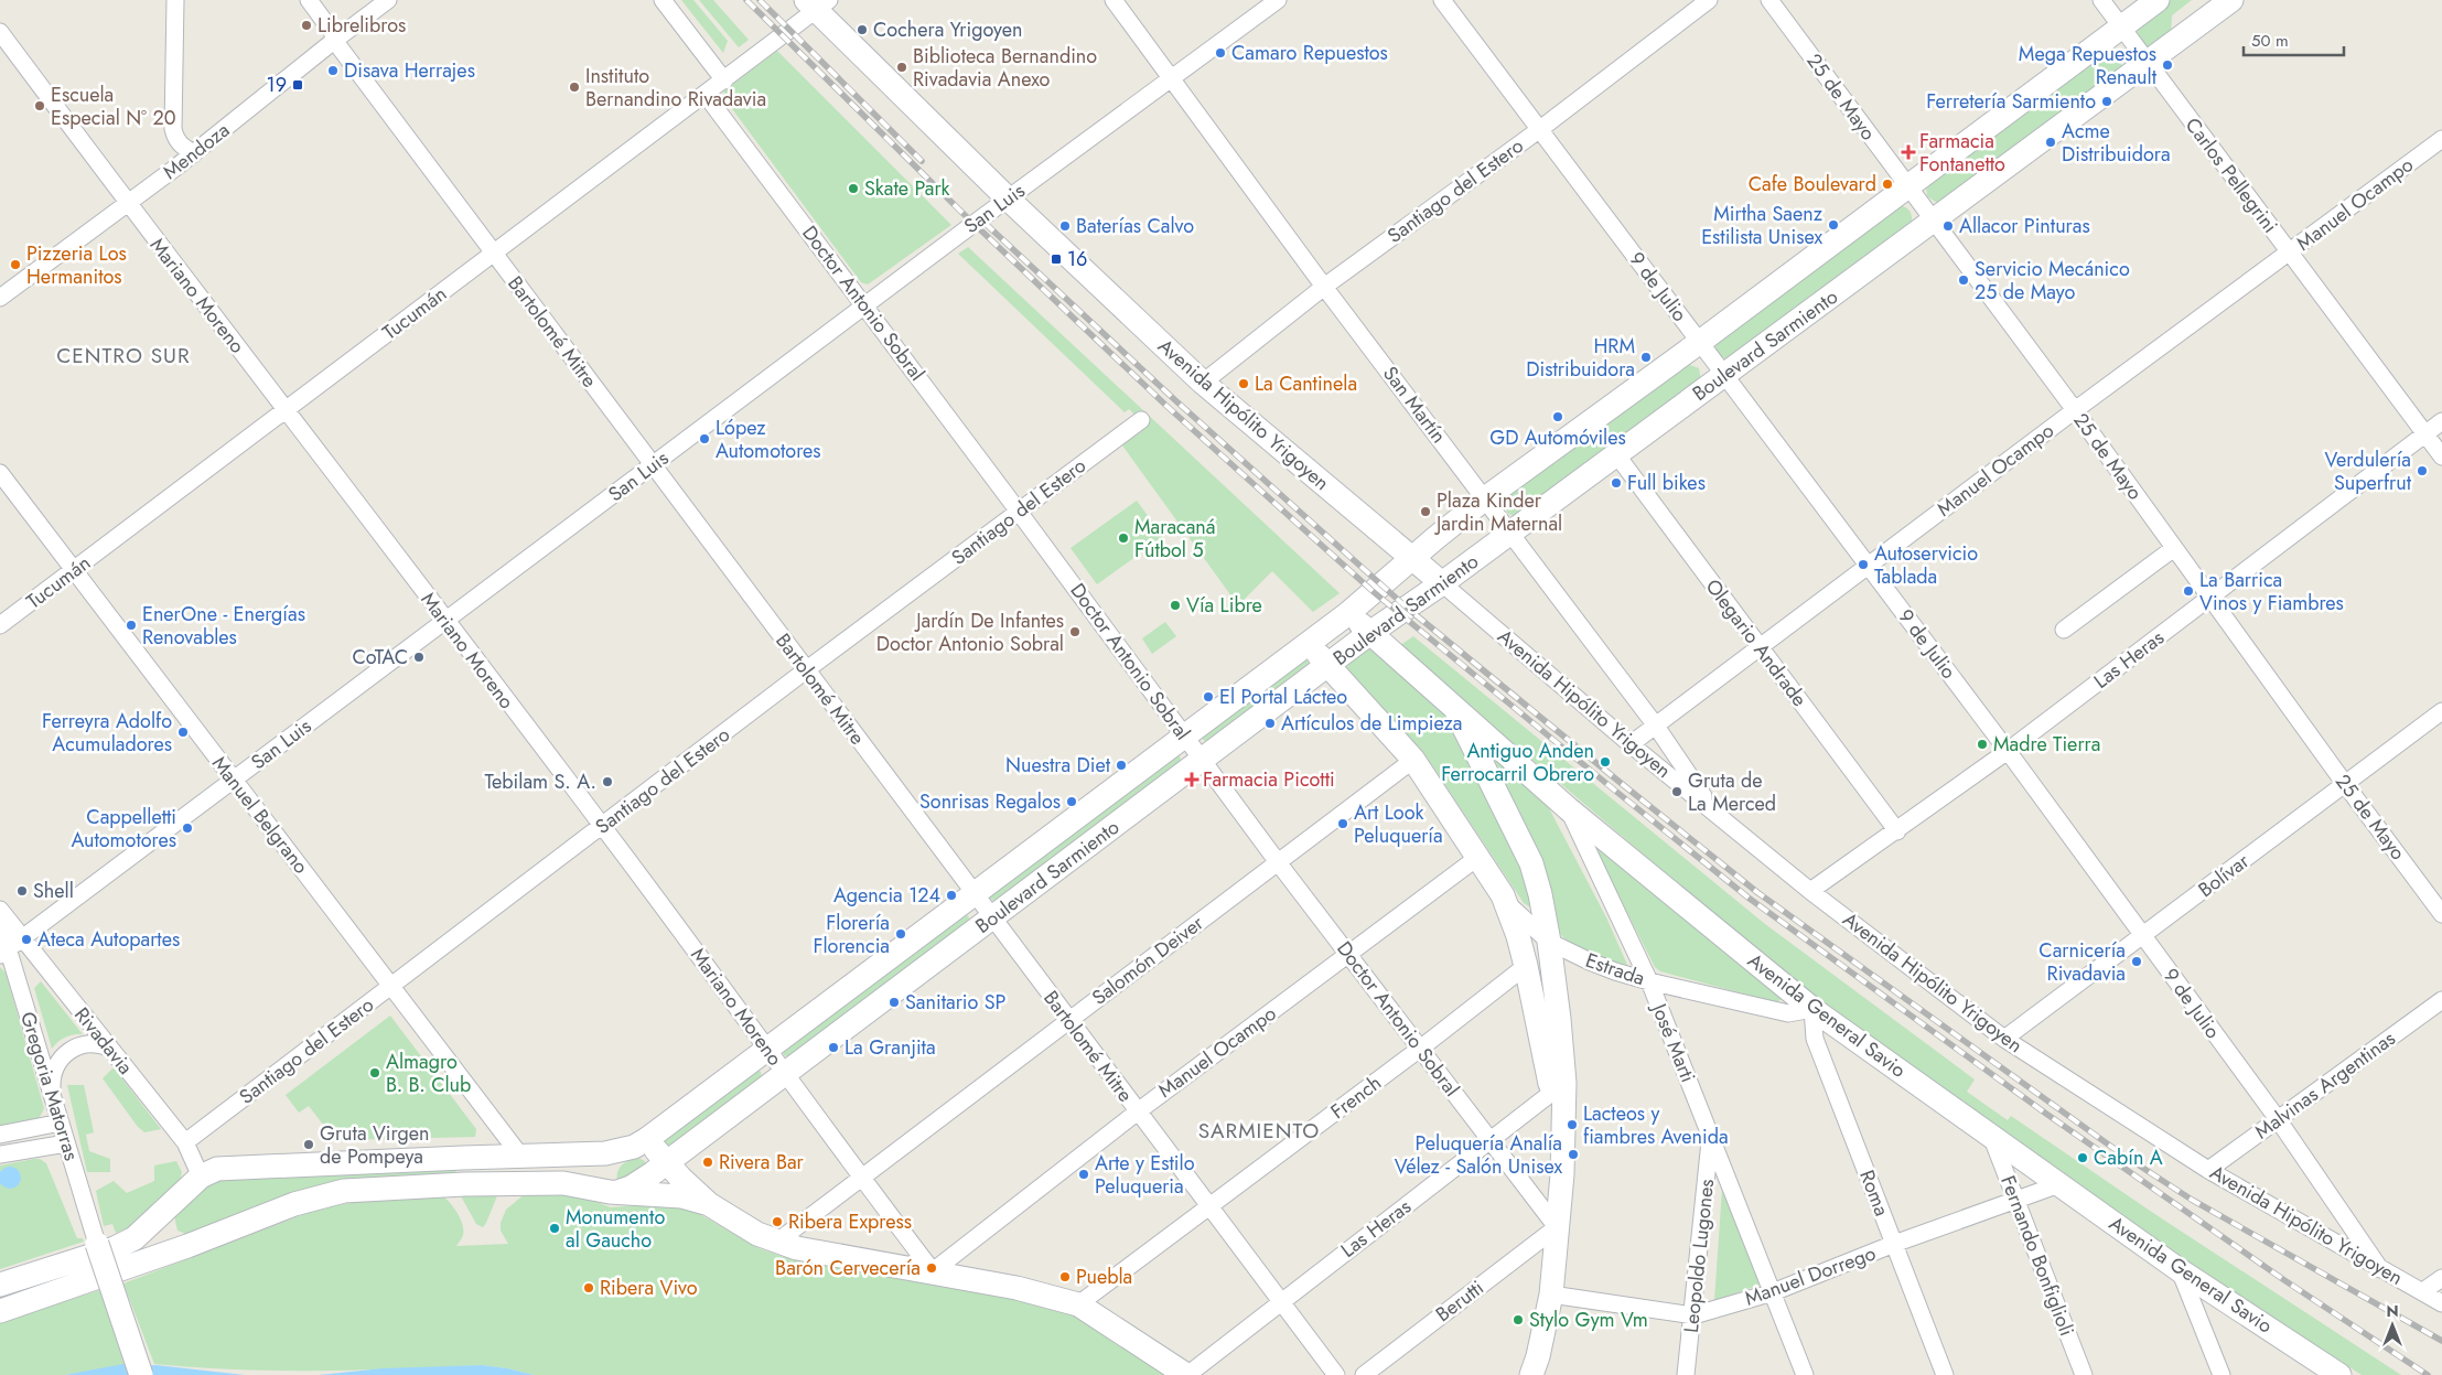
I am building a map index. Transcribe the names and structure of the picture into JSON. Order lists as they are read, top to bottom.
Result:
{
  "streets": {
    "main road": ["Boulevard Sarmiento", "Avenida Hipólito Yrigoyen", "Avenida General Savio"],
    "street": [
      "25 de Mayo",
      "Mendoza",
      "Carlos Pellegrini",
      "Santiago del Estero",
      "Manuel Ocampo",
      "San Luis",
      "9 de Julio",
      "Mariano Moreno",
      "Doctor Antonio Sobral",
      "Tucumán",
      "Bartolomé Mitre",
      "San Martín",
      "Olegario Andrade",
      "Las Heras",
      "Manuel Belgrano",
      "Bolívar",
      "Salomón Deiver",
      "Estrada",
      "Rivadavia",
      "José Marti",
      "Malvinas Argentinas",
      "Gregoria Matorras",
      "French",
      "Roma",
      "Leopoldo Lugones",
      "Fernando Bonfiglioli",
      "Manuel Dorrego",
      "Berutti"
    ]
  },
  "crossings": [
    ["25 de Mayo", "Manuel Ocampo"],
    ["25 de Mayo", "Boulevard Sarmiento"],
    ["25 de Mayo", "Las Heras"],
    ["25 de Mayo", "Bolívar"],
    ["Mendoza", "Mariano Moreno"],
    ["Mendoza", "Bartolomé Mitre"],
    ["Carlos Pellegrini", "Manuel Ocampo"],
    ["Carlos Pellegrini", "Boulevard Sarmiento"],
    ["Carlos Pellegrini", "Las Heras"],
    ["Santiago del Estero", "9 de Julio"],
    ["Santiago del Estero", "Mariano Moreno"],
    ["Santiago del Estero", "Doctor Antonio Sobral"],
    ["Santiago del Estero", "Bartolomé Mitre"],
    ["Santiago del Estero", "San Martín"],
    ["Santiago del Estero", "Avenida Hipólito Yrigoyen"],
    ["Santiago del Estero", "Manuel Belgrano"],
    ["Santiago del Estero", "Rivadavia"],
    ["Manuel Ocampo", "9 de Julio"],
    ["Manuel Ocampo", "Mariano Moreno"],
    ["Manuel Ocampo", "Doctor Antonio Sobral"],
    ["Manuel Ocampo", "Bartolomé Mitre"],
    ["Manuel Ocampo", "San Martín"],
    ["Manuel Ocampo", "Avenida Hipólito Yrigoyen"],
    ["Manuel Ocampo", "Olegario Andrade"],
    ["San Luis", "Mariano Moreno"],
    ["San Luis", "Doctor Antonio Sobral"],
    ["San Luis", "Bartolomé Mitre"],
    ["San Luis", "San Martín"],
    ["San Luis", "Avenida Hipólito Yrigoyen"],
    ["San Luis", "Manuel Belgrano"],
    ["San Luis", "Rivadavia"],
    ["San Luis", "Gregoria Matorras"],
    ["9 de Julio", "Boulevard Sarmiento"],
    ["9 de Julio", "Avenida Hipólito Yrigoyen"],
    ["9 de Julio", "Las Heras"],
    ["9 de Julio", "Bolívar"],
    ["9 de Julio", "Malvinas Argentinas"],
    ["Mariano Moreno", "Tucumán"],
    ["Mariano Moreno", "Boulevard Sarmiento"],
    ["Mariano Moreno", "Salomón Deiver"],
    ["Doctor Antonio Sobral", "Tucumán"],
    ["Doctor Antonio Sobral", "Boulevard Sarmiento"],
    ["Doctor Antonio Sobral", "Las Heras"],
    ["Doctor Antonio Sobral", "Salomón Deiver"],
    ["Doctor Antonio Sobral", "French"],
    ["Doctor Antonio Sobral", "Berutti"],
    ["Tucumán", "Bartolomé Mitre"],
    ["Tucumán", "Avenida Hipólito Yrigoyen"],
    ["Tucumán", "Manuel Belgrano"],
    ["Bartolomé Mitre", "Boulevard Sarmiento"],
    ["Bartolomé Mitre", "Las Heras"],
    ["Bartolomé Mitre", "Salomón Deiver"],
    ["Bartolomé Mitre", "French"],
    ["Boulevard Sarmiento", "San Martín"],
    ["Boulevard Sarmiento", "Avenida Hipólito Yrigoyen"],
    ["Boulevard Sarmiento", "Olegario Andrade"],
    ["Boulevard Sarmiento", "Avenida General Savio"],
    ["San Martín", "Avenida Hipólito Yrigoyen"],
    ["Avenida Hipólito Yrigoyen", "Las Heras"],
    ["Avenida Hipólito Yrigoyen", "Bolívar"],
    ["Avenida Hipólito Yrigoyen", "Malvinas Argentinas"],
    ["Olegario Andrade", "Las Heras"],
    ["Estrada", "Avenida General Savio"],
    ["Estrada", "José Marti"],
    ["Estrada", "Roma"],
    ["Avenida General Savio", "José Marti"],
    ["Avenida General Savio", "Roma"],
    ["Avenida General Savio", "Fernando Bonfiglioli"],
    ["Avenida General Savio", "Manuel Dorrego"],
    ["José Marti", "Leopoldo Lugones"],
    ["José Marti", "Manuel Dorrego"],
    ["Roma", "Manuel Dorrego"],
    ["Leopoldo Lugones", "Manuel Dorrego"],
    ["Fernando Bonfiglioli", "Manuel Dorrego"]
  ],
  "districts": ["CENTRO SUR", "SARMIENTO"],
  "places": {
    "other": [
      "Librelibros",
      "Cochera Yrigoyen",
      "Camaro Repuestos",
      "Mega Repuestos Renault",
      "Biblioteca Bernandino Rivadavia Anexo",
      "Disava Herrajes",
      "Instituto Bernandino Rivadavia",
      "Ferretería Sarmiento",
      "Escuela Especial Nº 20",
      "Acme Distribuidora",
      "Cafe Boulevard",
      "Skate Park",
      "Mirtha Saenz Estilista Unisex",
      "Baterías Calvo",
      "Allacor Pinturas",
      "Pizzeria Los Hermanitos",
      "Servicio Mecánico 25 de Mayo",
      "HRM Distribuidora",
      "La Cantinela",
      "GD Automóviles",
      "López Automotores",
      "Verdulería Superfrut",
      "Full bikes",
      "Plaza Kinder Jardin Maternal",
      "Maracaná Fútbol 5",
      "Autoservicio Tablada",
      "La Barrica Vinos y Fiambres",
      "Vía Libre",
      "EnerOne - Energías Renovables",
      "Jardín De Infantes Doctor Antonio Sobral",
      "CoTAC",
      "El Portal Lácteo",
      "Artículos de Limpieza",
      "Ferreyra Adolfo Acumuladores",
      "Madre Tierra",
      "Antiguo Anden Ferrocarril Obrero",
      "Nuestra Diet",
      "Tebilam S. A.",
      "Gruta de La Merced",
      "Sonrisas Regalos",
      "Art Look Peluquería",
      "Cappelletti Automotores",
      "Shell",
      "Agencia 124",
      "Florería Florencia",
      "Ateca Autopartes",
      "Carnicería Rivadavia",
      "Sanitario SP",
      "La Granjita",
      "Almagro B. B. Club",
      "Lacteos y fiambres Avenida",
      "Gruta Virgen de Pompeya",
      "Peluquería Analía Vélez - Salón Unisex",
      "Cabín A",
      "Rivera Bar",
      "Arte y Estilo Peluqueria",
      "Ribera Express",
      "Monumento al Gaucho",
      "Barón Cervecería",
      "Puebla",
      "Ribera Vivo",
      "Stylo Gym Vm"
    ],
    "transit": ["19", "16"],
    "health": ["Farmacia Fontanetto", "Farmacia Picotti"]
  },
  "scale_bar": "50 m",
  "north": "top"
}
